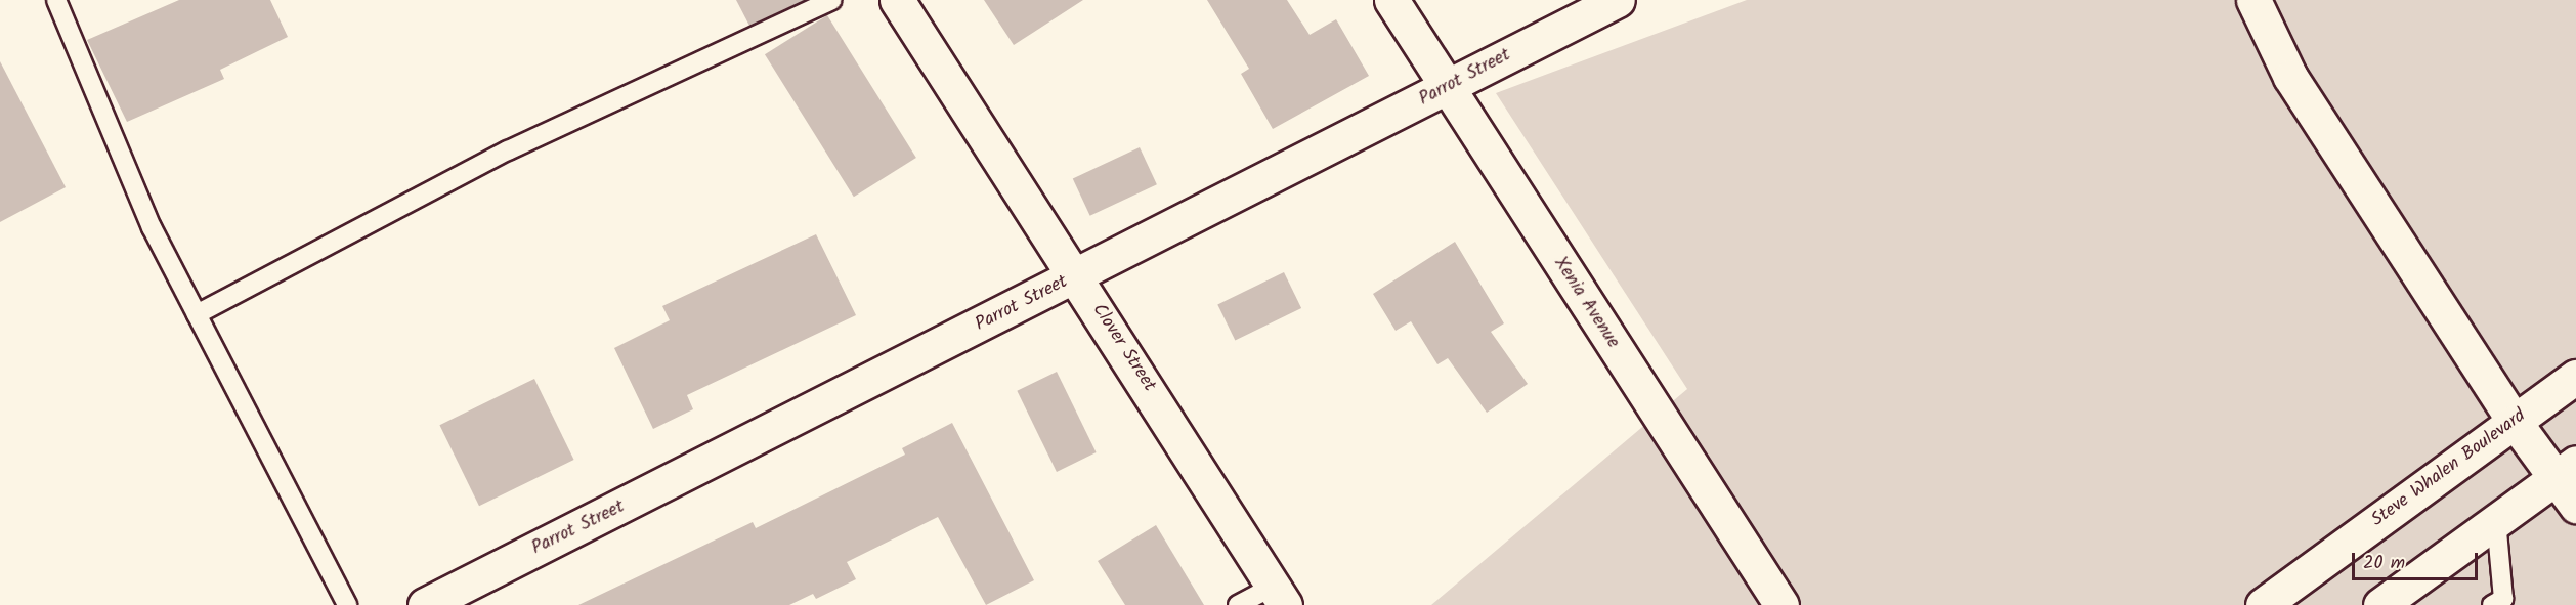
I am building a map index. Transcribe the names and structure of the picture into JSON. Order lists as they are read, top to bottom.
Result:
{
  "streets": {
    "main road": [
      "Parrot Street",
      "Xenia Avenue",
      "Clover Street",
      "Steve Whalen Boulevard"
    ]
  },
  "crossings": [
    ["Parrot Street", "Xenia Avenue"],
    ["Parrot Street", "Clover Street"]
  ],
  "scale_bar": "20 m"
}
